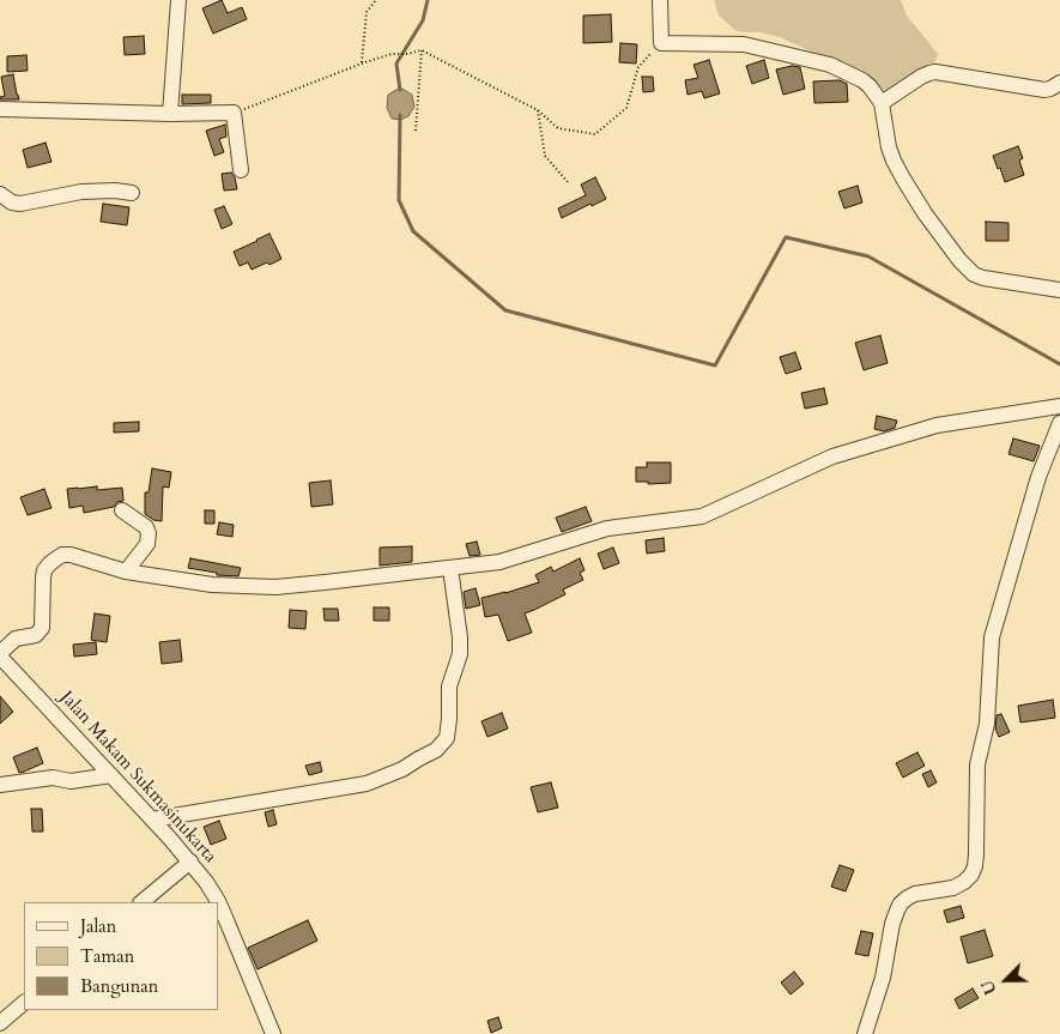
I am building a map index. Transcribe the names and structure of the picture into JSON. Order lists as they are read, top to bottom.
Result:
{
  "streets": {
    "street": ["Jalan Makam Sukmasinukarta"]
  },
  "legend": ["Jalan", "Taman", "Bangunan"],
  "north": "bottom left"
}
